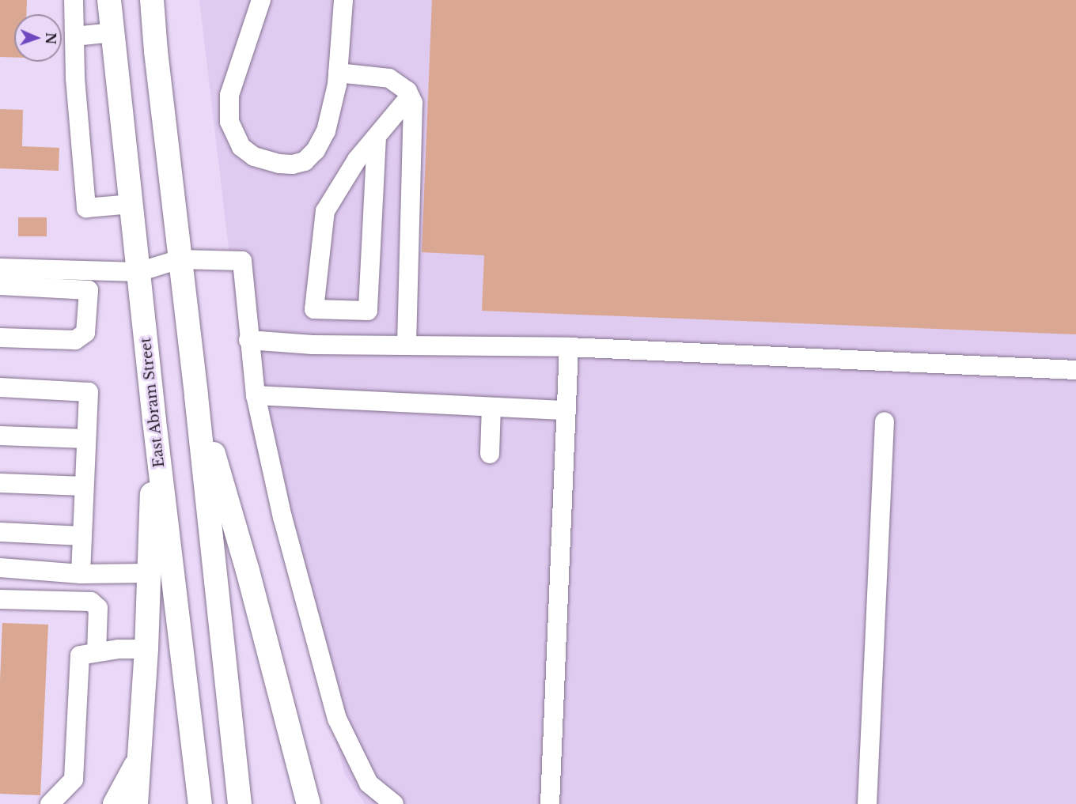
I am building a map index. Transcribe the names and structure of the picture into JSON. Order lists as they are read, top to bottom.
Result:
{
  "streets": {
    "main road": ["East Abram Street"]
  },
  "north": "right"
}
